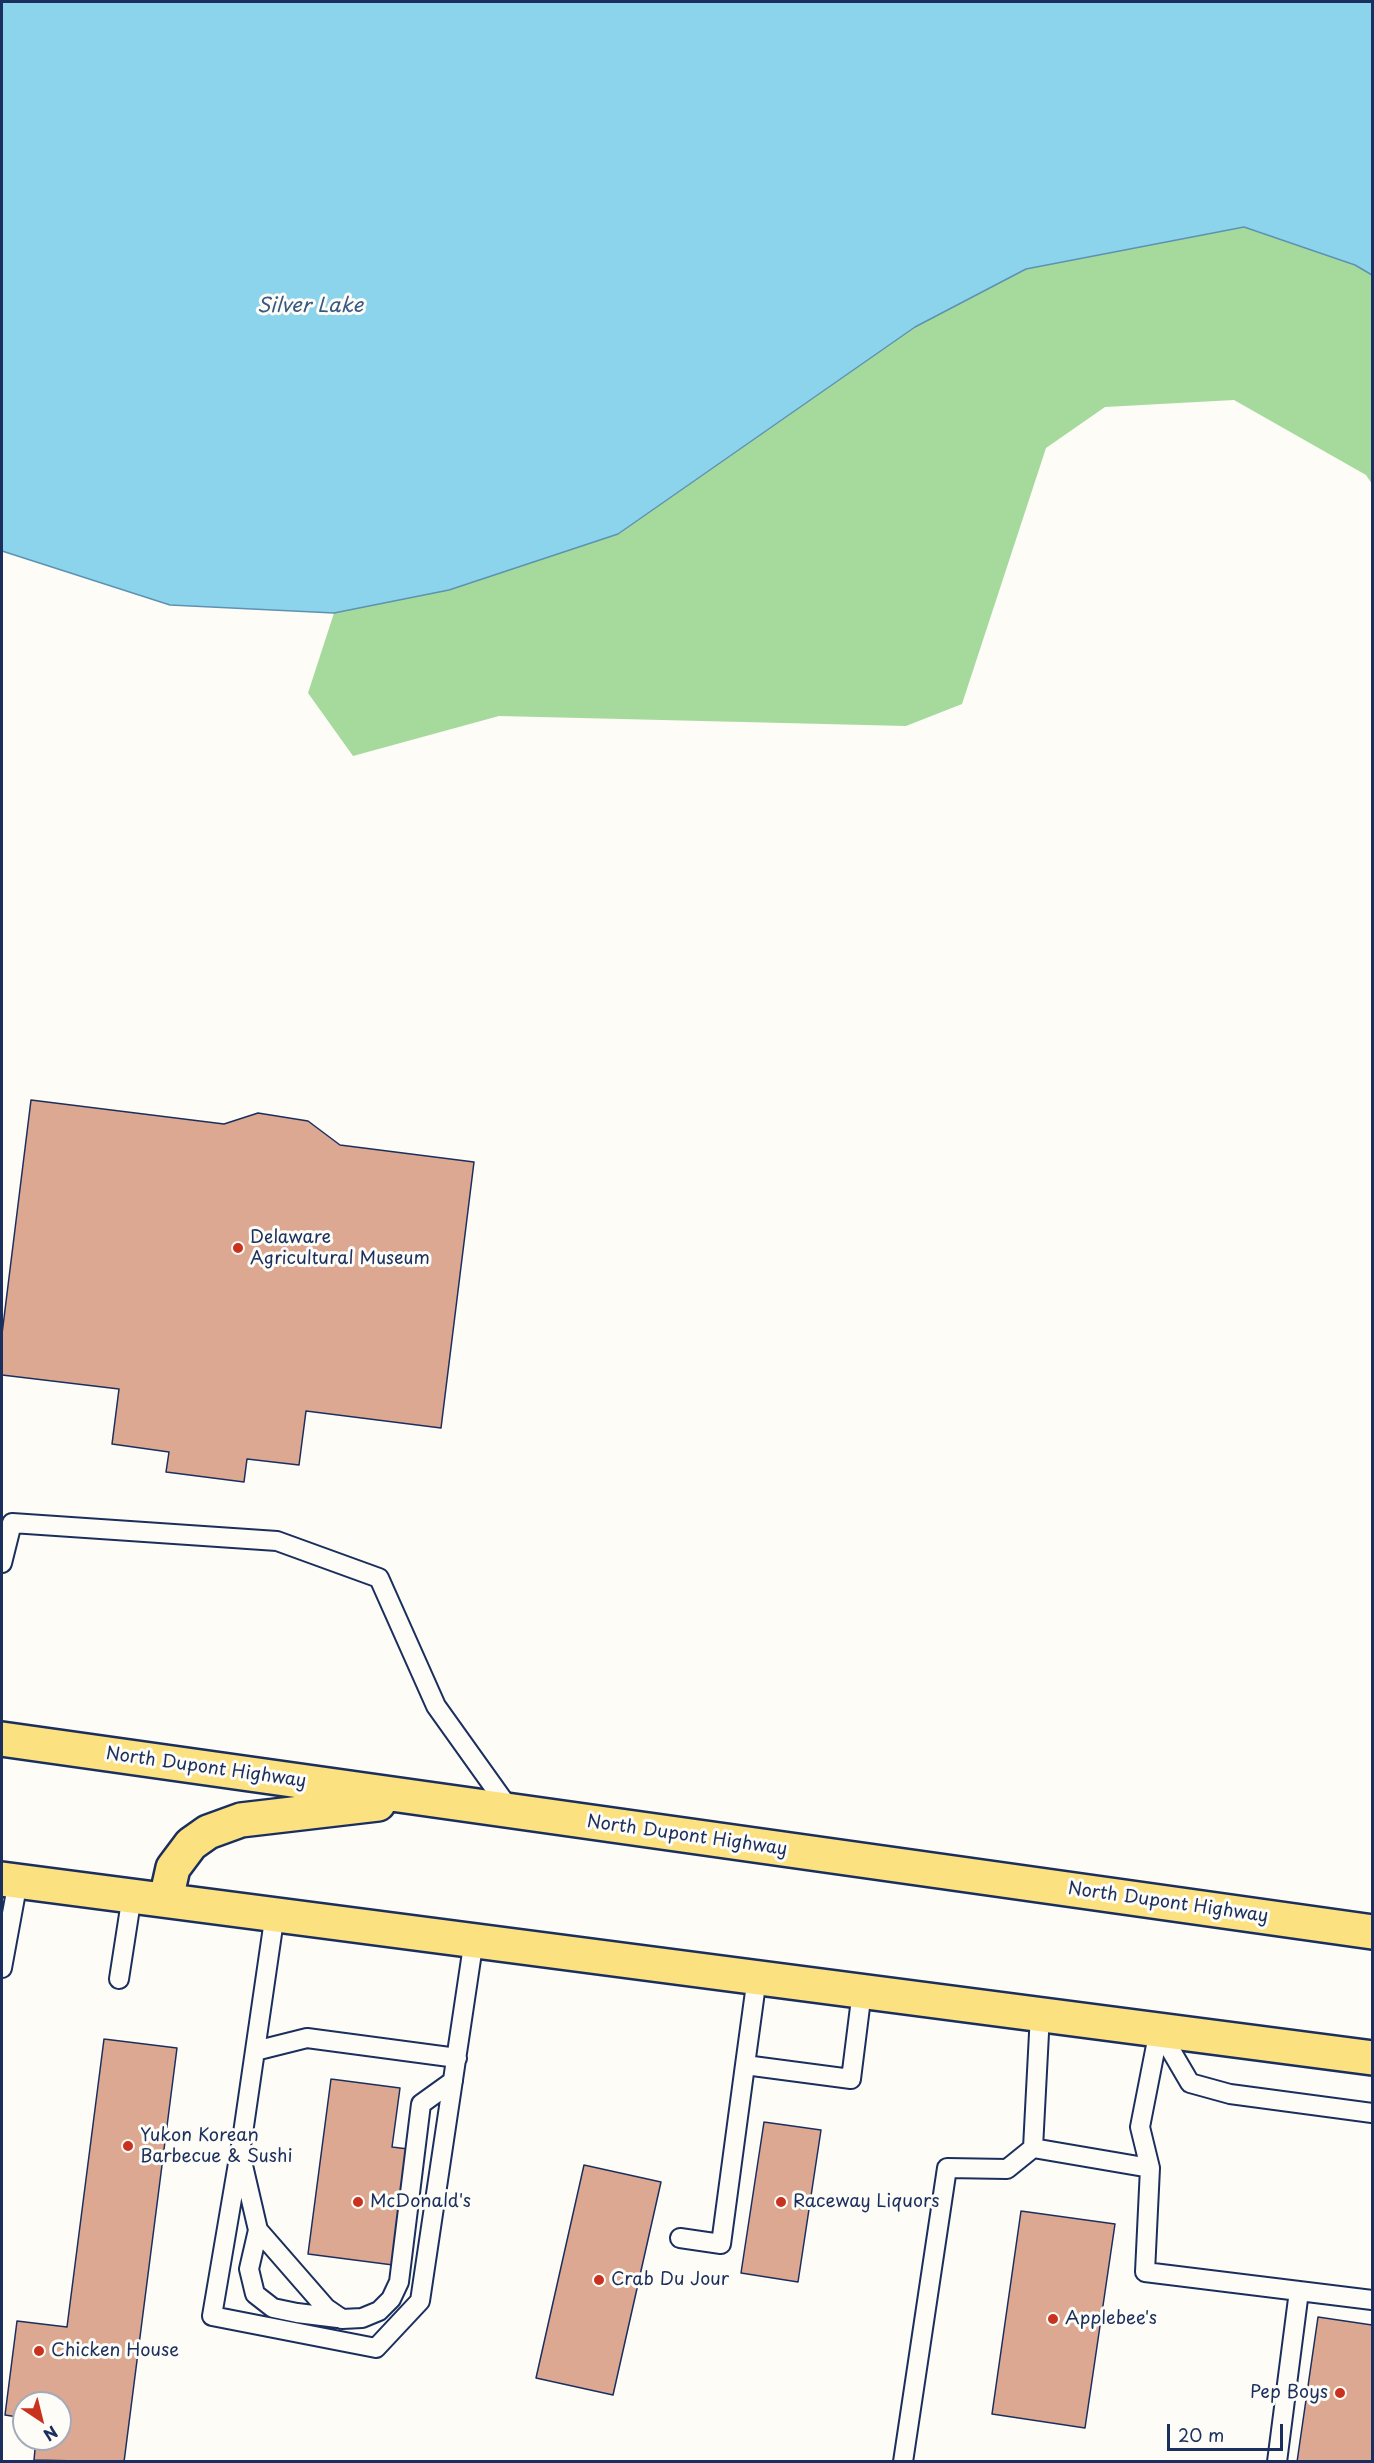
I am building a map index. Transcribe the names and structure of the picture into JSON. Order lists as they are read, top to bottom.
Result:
{
  "streets": {
    "highway": ["North Dupont Highway"]
  },
  "water": ["Silver Lake"],
  "places": [
    "Delaware Agricultural Museum",
    "Yukon Korean Barbecue & Sushi",
    "McDonald's",
    "Raceway Liquors",
    "Crab Du Jour",
    "Applebee's",
    "Chicken House",
    "Pep Boys"
  ],
  "scale_bar": "20 m",
  "north": "bottom right"
}
